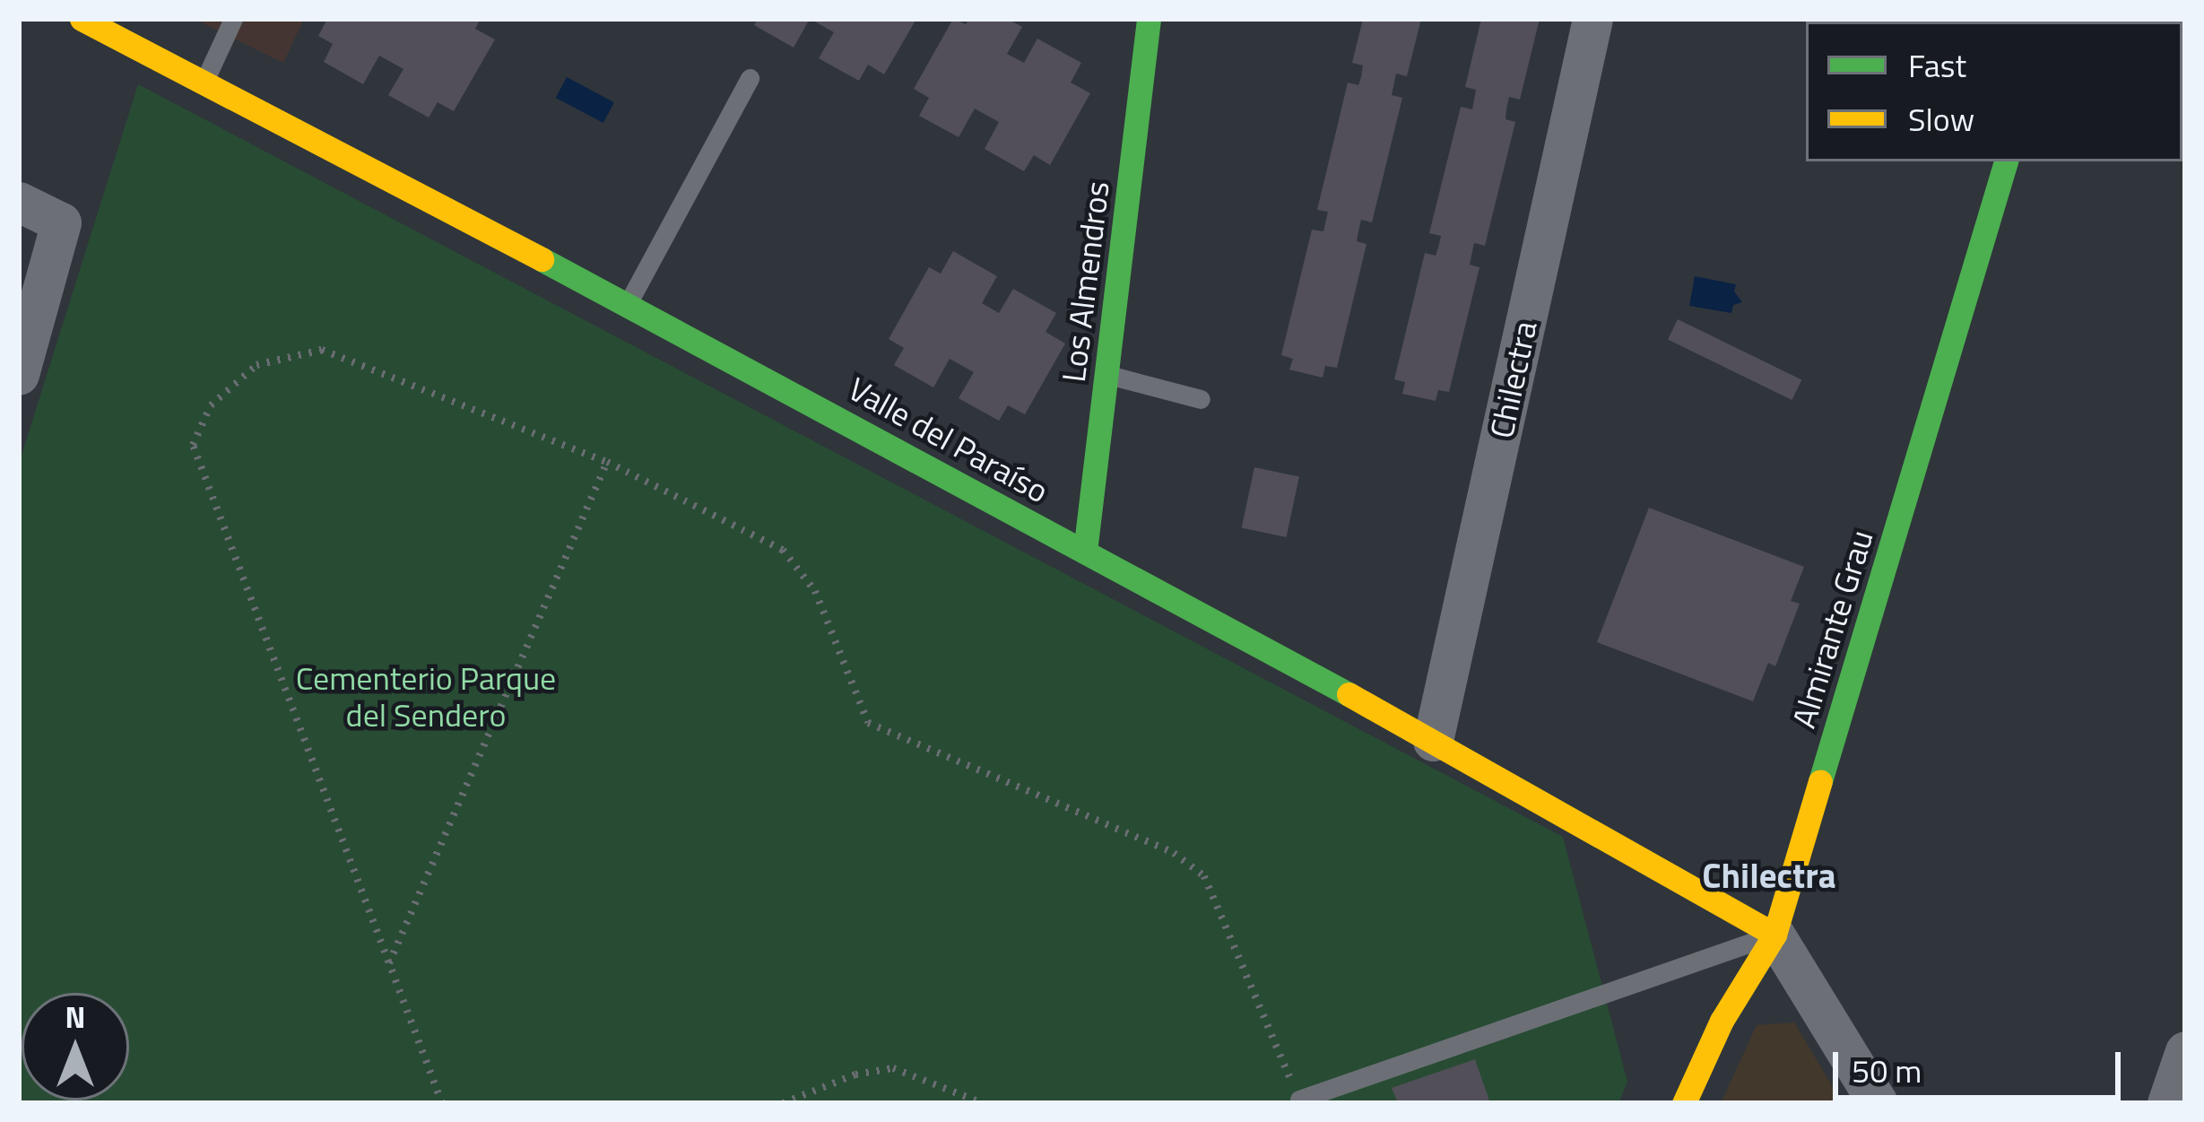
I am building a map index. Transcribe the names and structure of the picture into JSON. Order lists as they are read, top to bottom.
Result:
{
  "streets": {
    "street": [
      "Los Almendros",
      "Chilectra",
      "Valle del Paraíso",
      "Almirante Grau"
    ]
  },
  "crossings": [
    ["Los Almendros", "Valle del Paraíso"],
    ["Chilectra", "Valle del Paraíso"],
    ["Valle del Paraíso", "Almirante Grau"]
  ],
  "districts": ["Chilectra"],
  "parks": ["Cementerio Parque del Sendero"],
  "legend": ["Fast", "Slow"],
  "scale_bar": "50 m",
  "north": "top"
}
